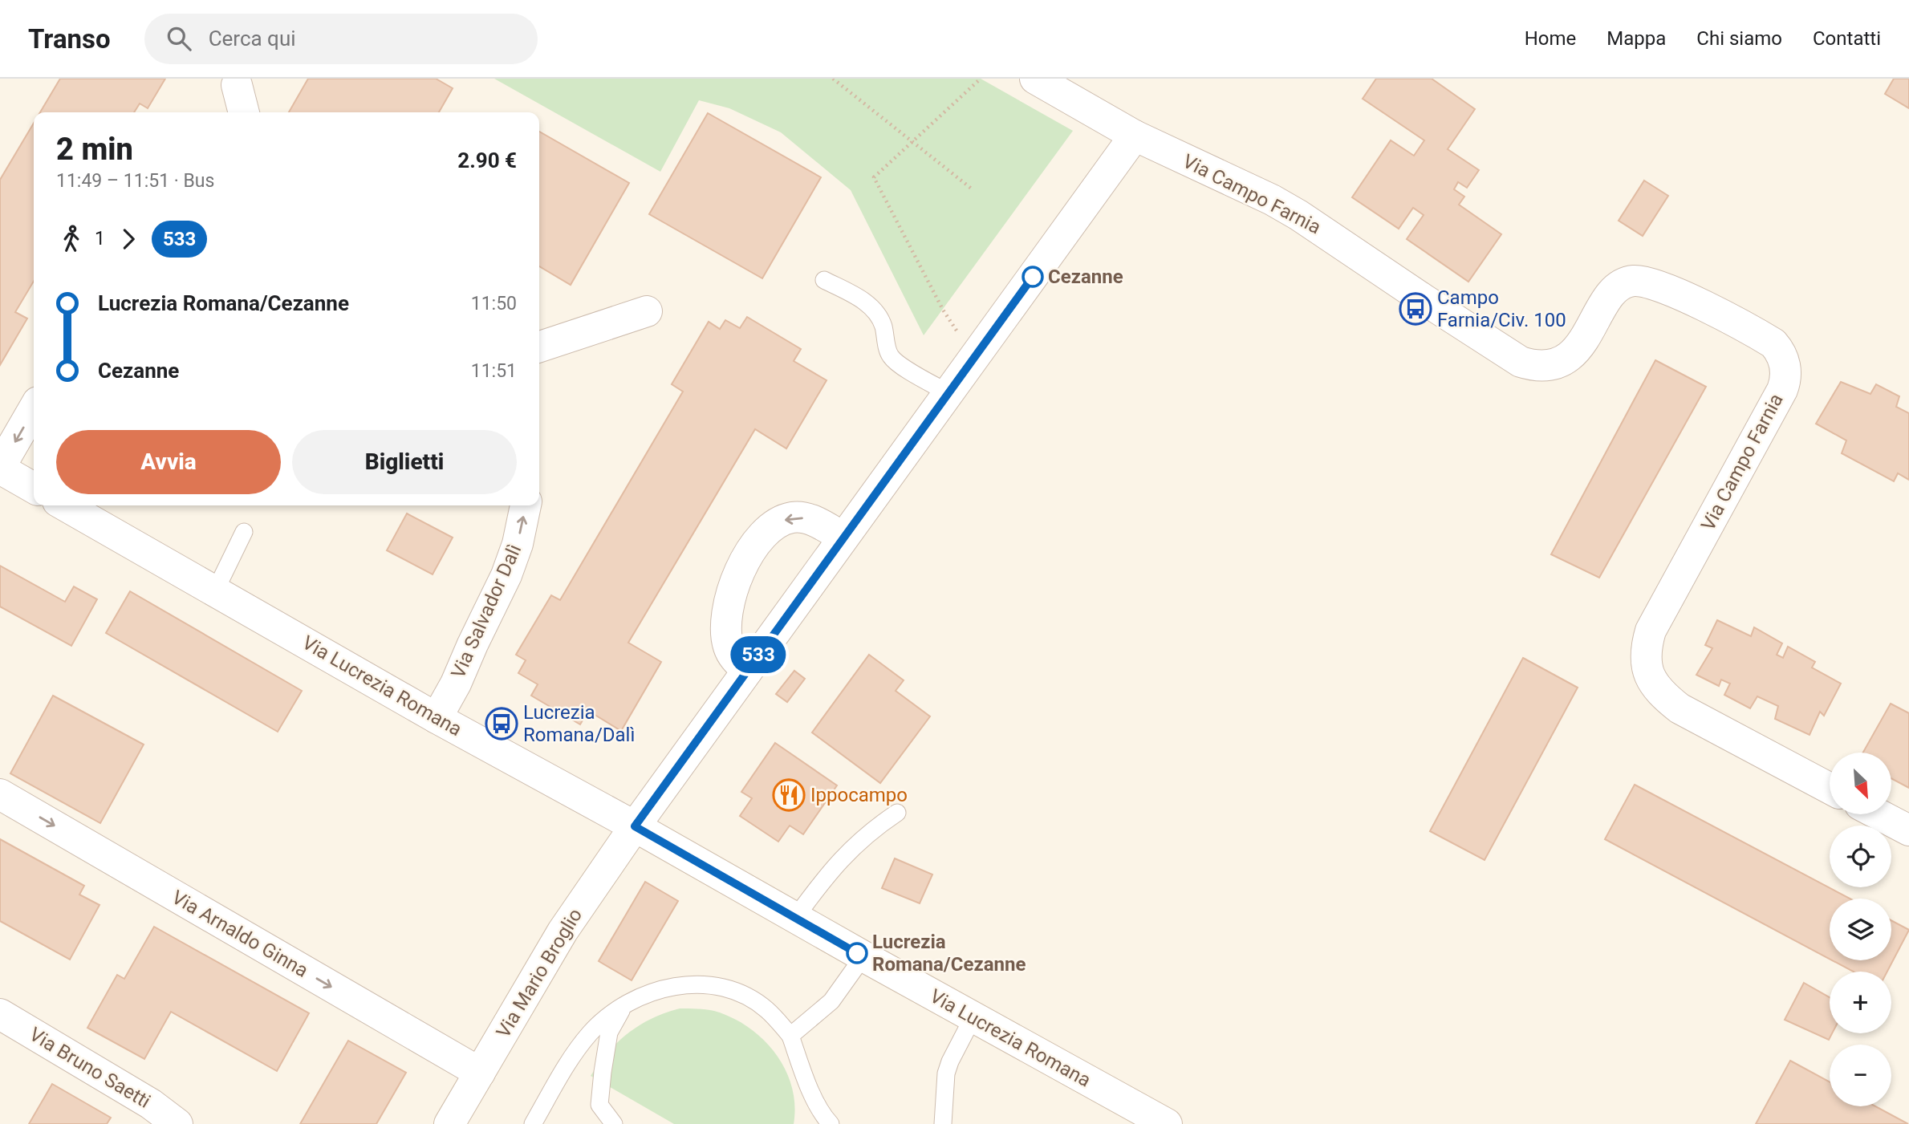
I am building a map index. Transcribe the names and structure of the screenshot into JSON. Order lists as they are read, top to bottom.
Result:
{
  "streets": {
    "street": [
      "Via Campo Farnia",
      "Via Salvador Dalì",
      "Via Lucrezia Romana",
      "Via Arnaldo Ginna",
      "Via Mario Broglio",
      "Via Bruno Saetti"
    ]
  },
  "crossings": [
    ["Via Campo Farnia", "Via Mario Broglio"],
    ["Via Salvador Dalì", "Via Lucrezia Romana"],
    ["Via Lucrezia Romana", "Via Mario Broglio"],
    ["Via Arnaldo Ginna", "Via Mario Broglio"]
  ],
  "one_way": ["Via Salvador Dalì", "Via Arnaldo Ginna"],
  "places": {
    "other": ["Cezanne", "Lucrezia Romana/Cezanne"],
    "bus stop": ["Campo Farnia/Civ. 100", "Lucrezia Romana/Dalì"],
    "restaurant": ["Ippocampo"]
  },
  "lines": ["bus line 533"],
  "north": "bottom right",
  "page": {
    "header": "Transo",
    "search": "Cerca qui",
    "nav": [
      "Home",
      "Mappa",
      "Chi siamo",
      "Contatti"
    ],
    "on_map": "533",
    "heading": ["2 min", "11:49 – 11:51 · Bus", "2.90 €"],
    "legs": ["1", "533"],
    "list": [
      {
        "name": "Lucrezia Romana/Cezanne",
        "value": "11:50"
      },
      {
        "name": "Cezanne",
        "value": "11:51"
      }
    ],
    "buttons": ["Avvia", "Biglietti"],
    "map_buttons": ["+", "−"]
  }
}
